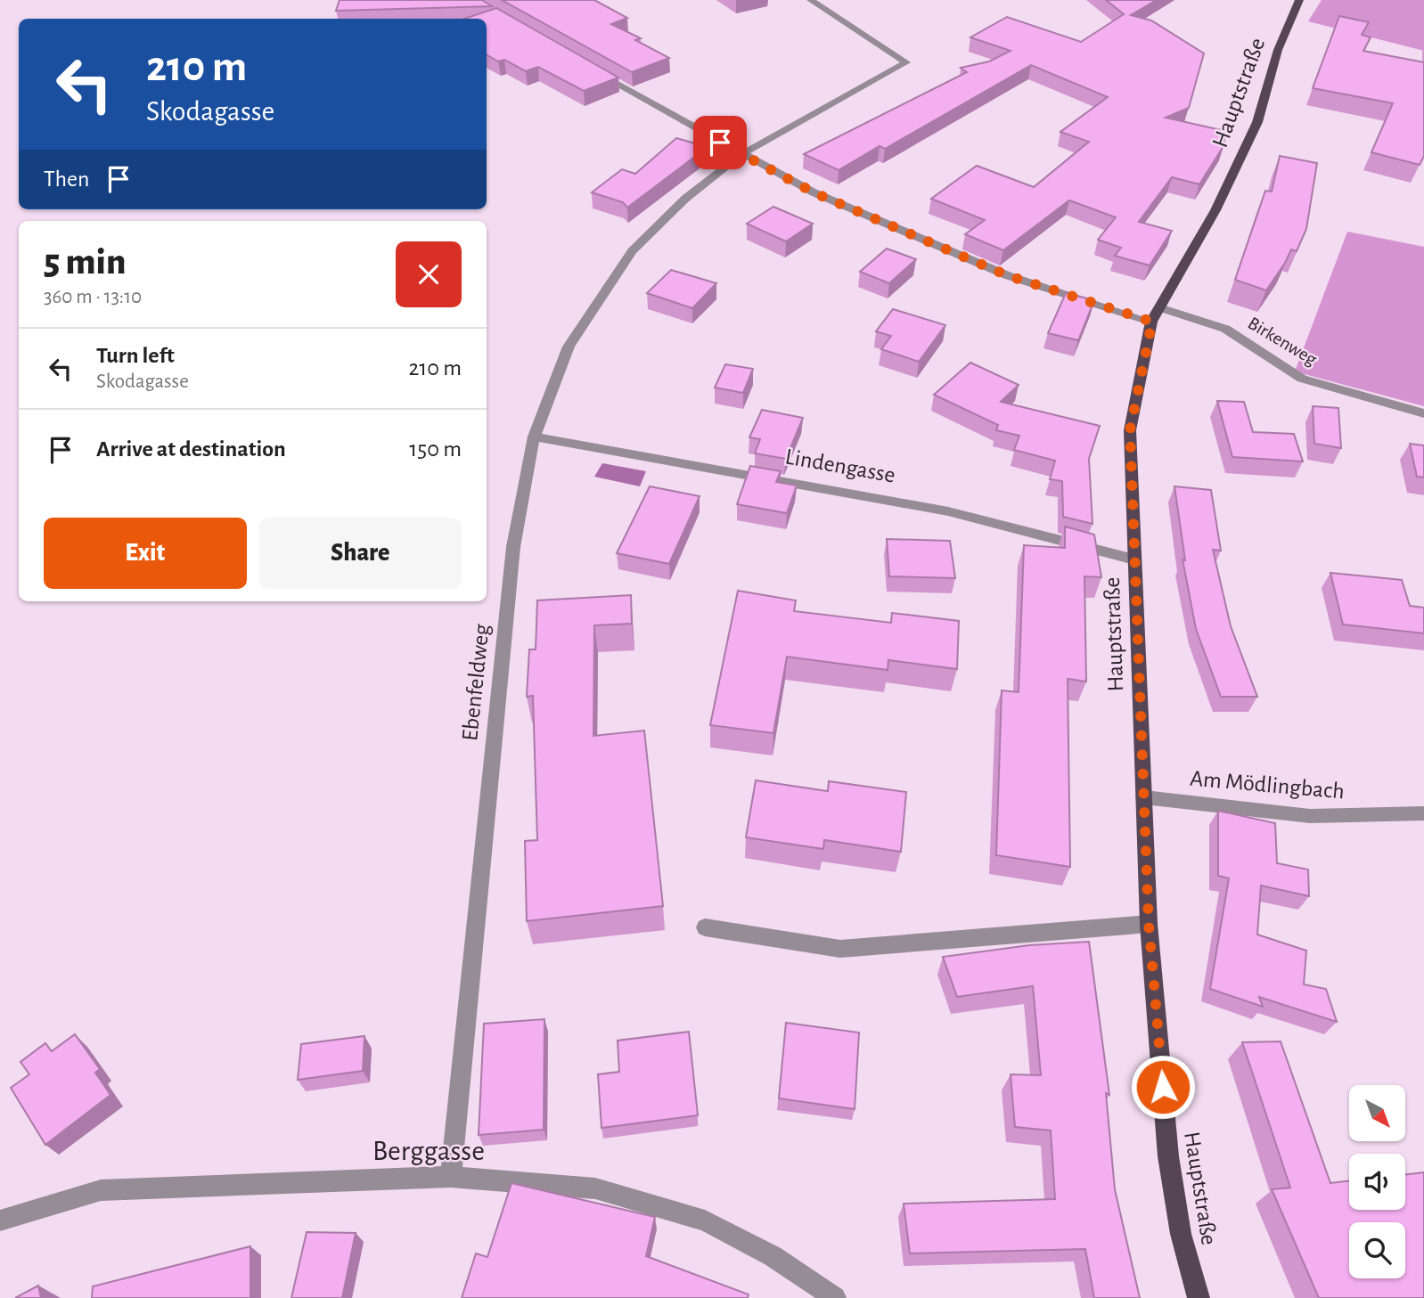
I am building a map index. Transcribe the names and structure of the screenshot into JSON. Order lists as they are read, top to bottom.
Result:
{
  "streets": {
    "main road": ["Hauptstraße"],
    "street": [
      "Birkenweg",
      "Lindengasse",
      "Ebenfeldweg",
      "Am Mödlingbach",
      "Berggasse"
    ]
  },
  "crossings": [
    ["Hauptstraße", "Birkenweg"],
    ["Hauptstraße", "Lindengasse"],
    ["Hauptstraße", "Am Mödlingbach"],
    ["Lindengasse", "Ebenfeldweg"],
    ["Ebenfeldweg", "Berggasse"]
  ],
  "north": "bottom right",
  "page": {
    "turn": ["210 m", "Skodagasse"],
    "then": "Then",
    "heading": ["5 min", "360 m · 13:10"],
    "list": [
      {
        "name": "Turn left",
        "note": "Skodagasse",
        "value": "210 m"
      },
      {
        "name": "Arrive at destination",
        "value": "150 m"
      }
    ],
    "buttons": ["Exit", "Share"]
  }
}
